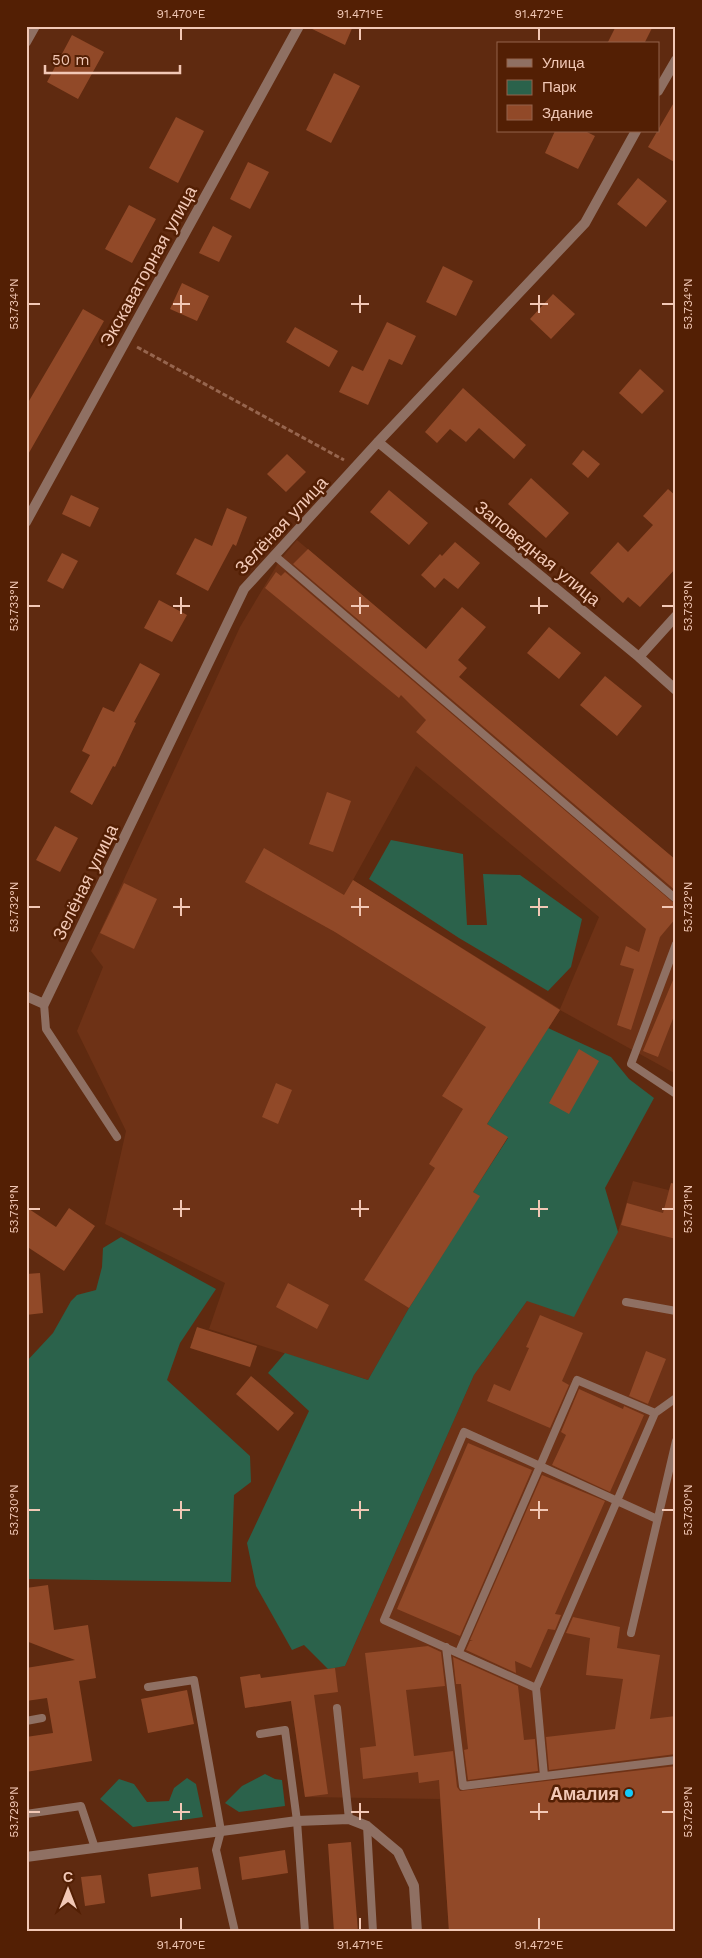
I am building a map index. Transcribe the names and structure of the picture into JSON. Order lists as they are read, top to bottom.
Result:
{
  "streets": {
    "street": ["Экскаваторная улица", "Зелёная улица", "Заповедная улица"]
  },
  "crossings": [
    ["Зелёная улица", "Заповедная улица"]
  ],
  "places": ["Амалия"],
  "legend": ["Улица", "Парк", "Здание"],
  "scale_bar": "50 m",
  "north": "top",
  "coordinates": [
    "91.470°E",
    "91.471°E",
    "91.472°E",
    "53.734°N",
    "53.733°N",
    "53.732°N",
    "53.731°N",
    "53.730°N",
    "53.729°N"
  ]
}
